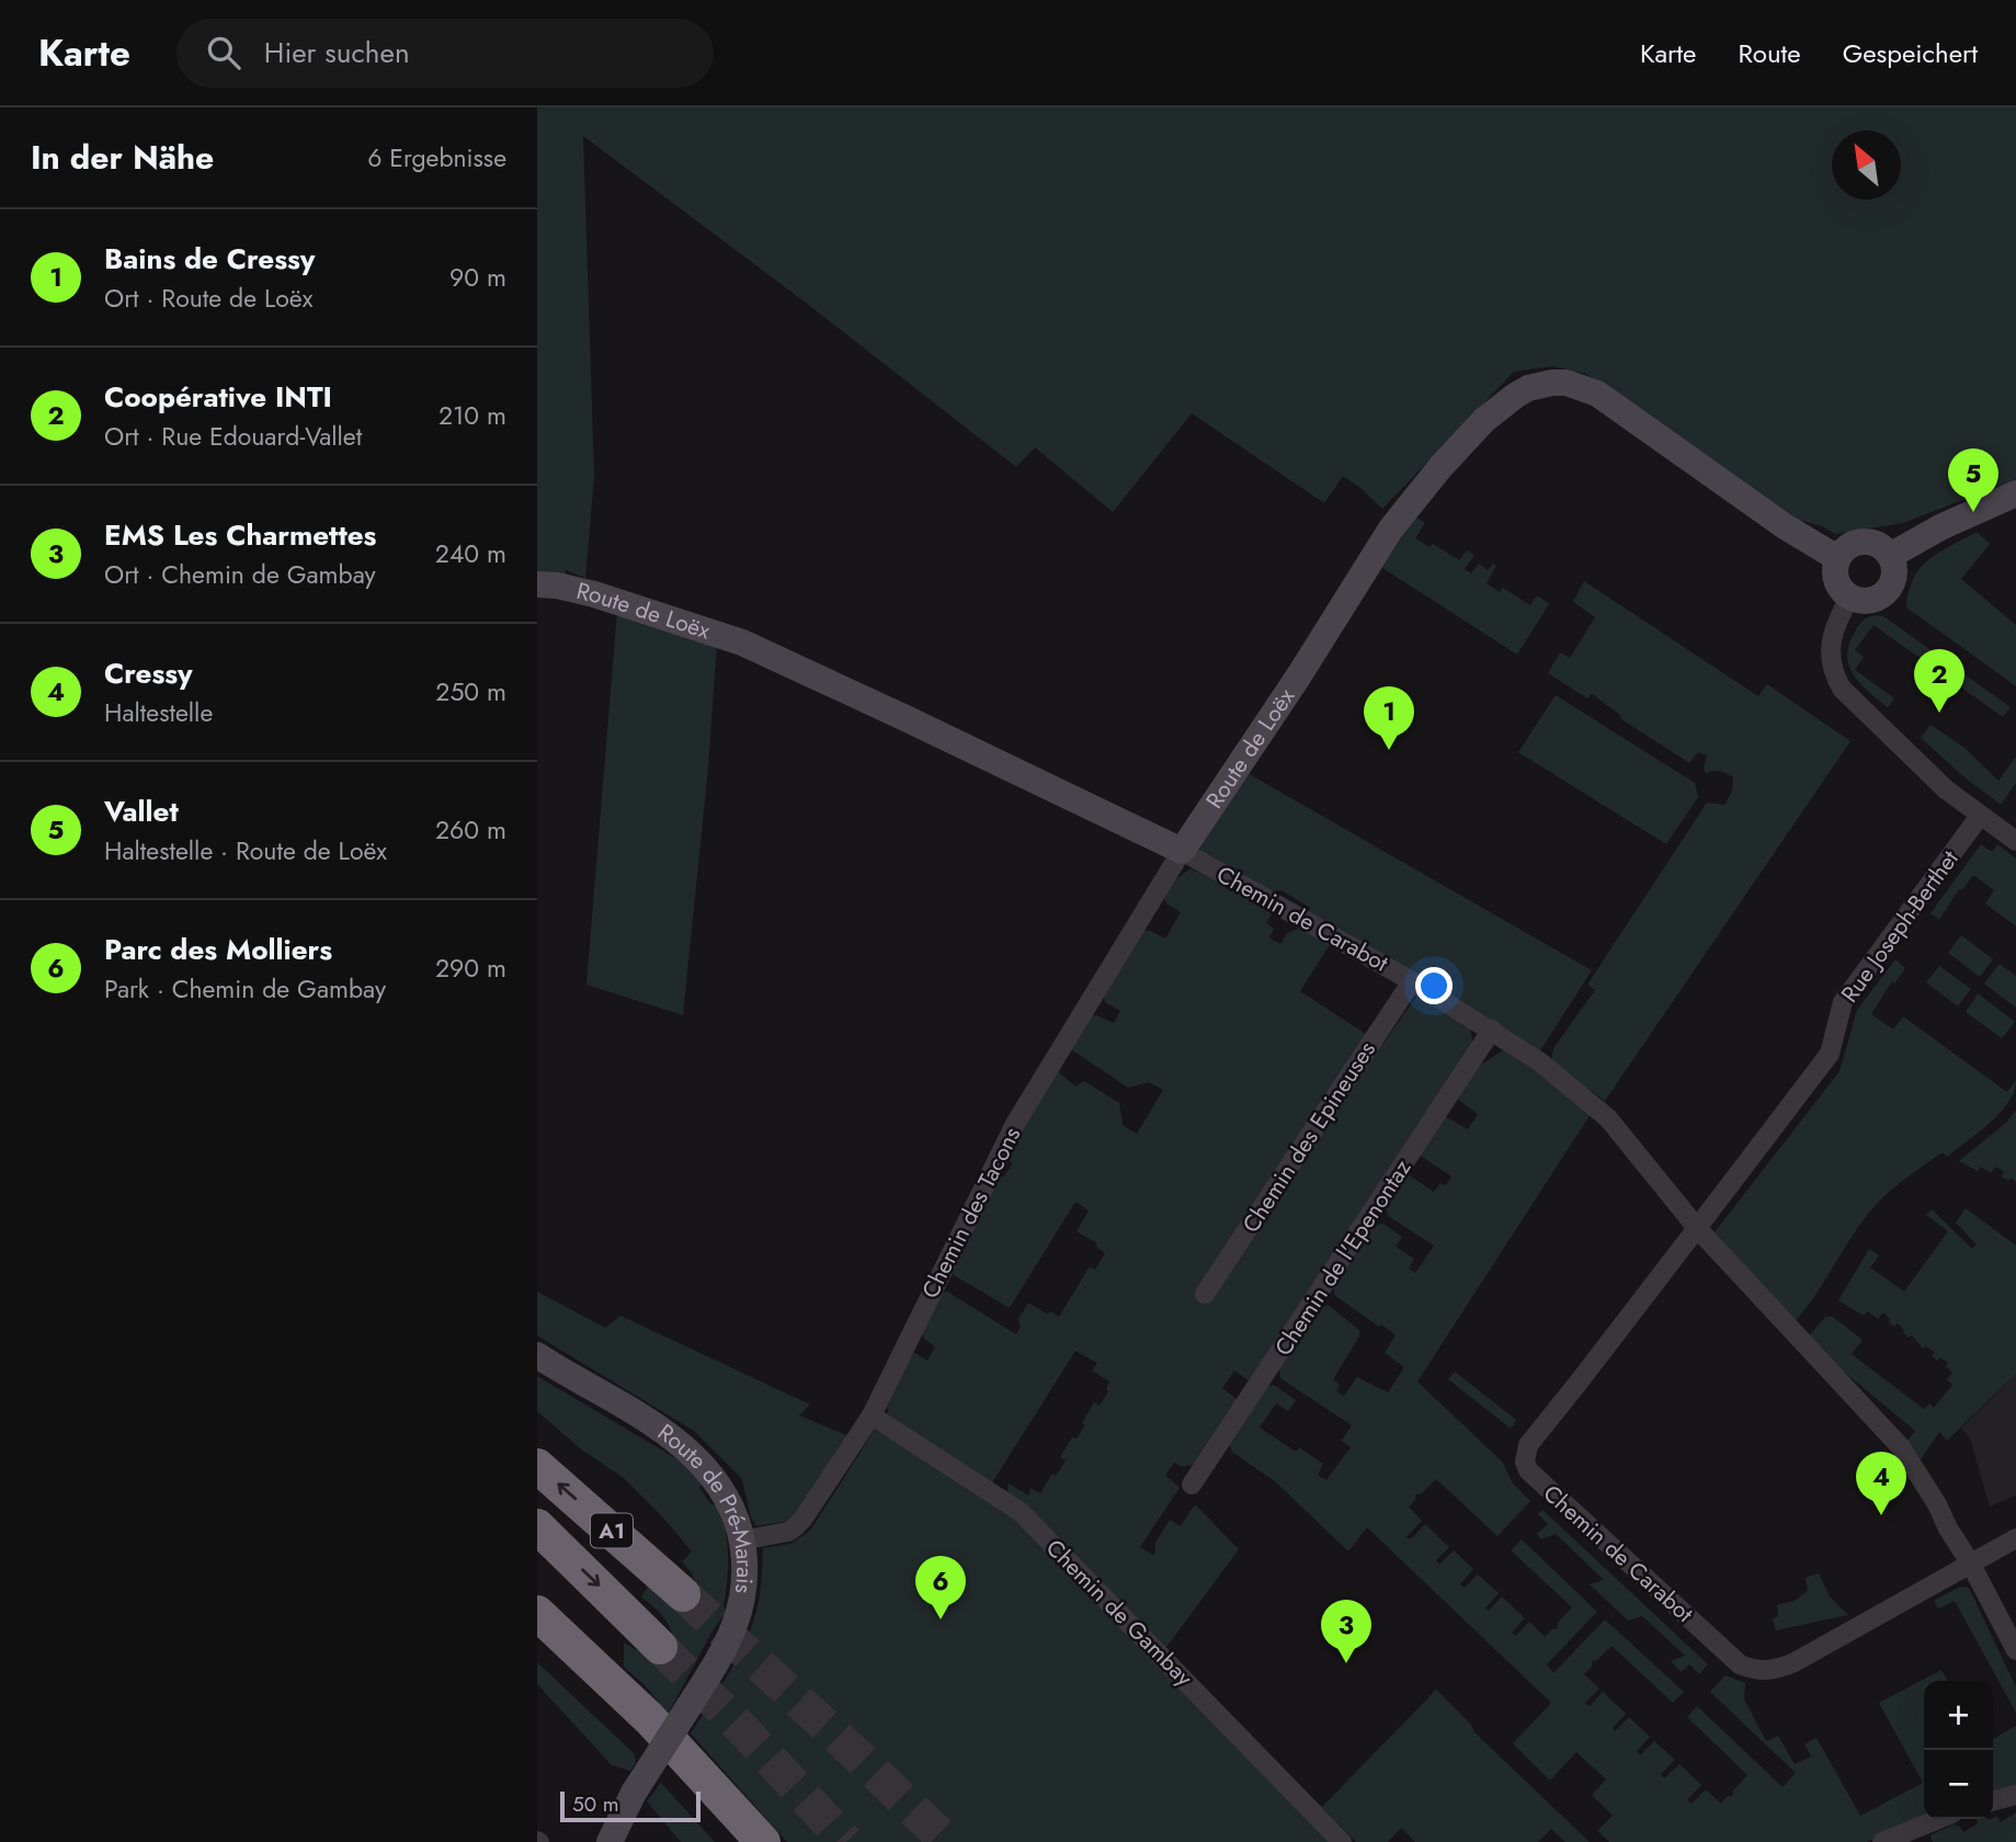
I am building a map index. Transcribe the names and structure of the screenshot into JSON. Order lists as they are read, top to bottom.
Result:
{
  "streets": {
    "highway": ["A1"],
    "street": [
      "Route de Loëx",
      "Chemin de Carabot",
      "Rue Joseph-Berthet",
      "Chemin des Epineuses",
      "Chemin des Tacons",
      "Chemin de l'Epenontaz",
      "Route de Pré-Marais",
      "Chemin de Gambay"
    ]
  },
  "crossings": [
    ["Route de Loëx", "Chemin de Carabot"],
    ["Route de Loëx", "Chemin des Tacons"],
    ["Chemin de Carabot", "Rue Joseph-Berthet"],
    ["Chemin de Carabot", "Chemin des Epineuses"],
    ["Chemin de Carabot", "Chemin des Tacons"],
    ["Chemin de Carabot", "Chemin de l'Epenontaz"],
    ["Chemin des Tacons", "Route de Pré-Marais"],
    ["Chemin des Tacons", "Chemin de Gambay"]
  ],
  "scale_bar": "50 m",
  "north": "top left",
  "page": {
    "header": "Karte",
    "search": "Hier suchen",
    "nav": ["Karte", "Route", "Gespeichert"],
    "heading": ["In der Nähe", "6 Ergebnisse"],
    "list": [
      {
        "mark": "1",
        "name": "Bains de Cressy",
        "note": "Ort · Route de Loëx",
        "value": "90 m"
      },
      {
        "mark": "2",
        "name": "Coopérative INTI",
        "note": "Ort · Rue Edouard-Vallet",
        "value": "210 m"
      },
      {
        "mark": "3",
        "name": "EMS Les Charmettes",
        "note": "Ort · Chemin de Gambay",
        "value": "240 m"
      },
      {
        "mark": "4",
        "name": "Cressy",
        "note": "Haltestelle",
        "value": "250 m"
      },
      {
        "mark": "5",
        "name": "Vallet",
        "note": "Haltestelle · Route de Loëx",
        "value": "260 m"
      },
      {
        "mark": "6",
        "name": "Parc des Molliers",
        "note": "Park · Chemin de Gambay",
        "value": "290 m"
      }
    ],
    "pins": [
      "5",
      "2",
      "1",
      "4",
      "6",
      "3"
    ],
    "map_buttons": ["+", "−"],
    "scale": "50 m"
  }
}
